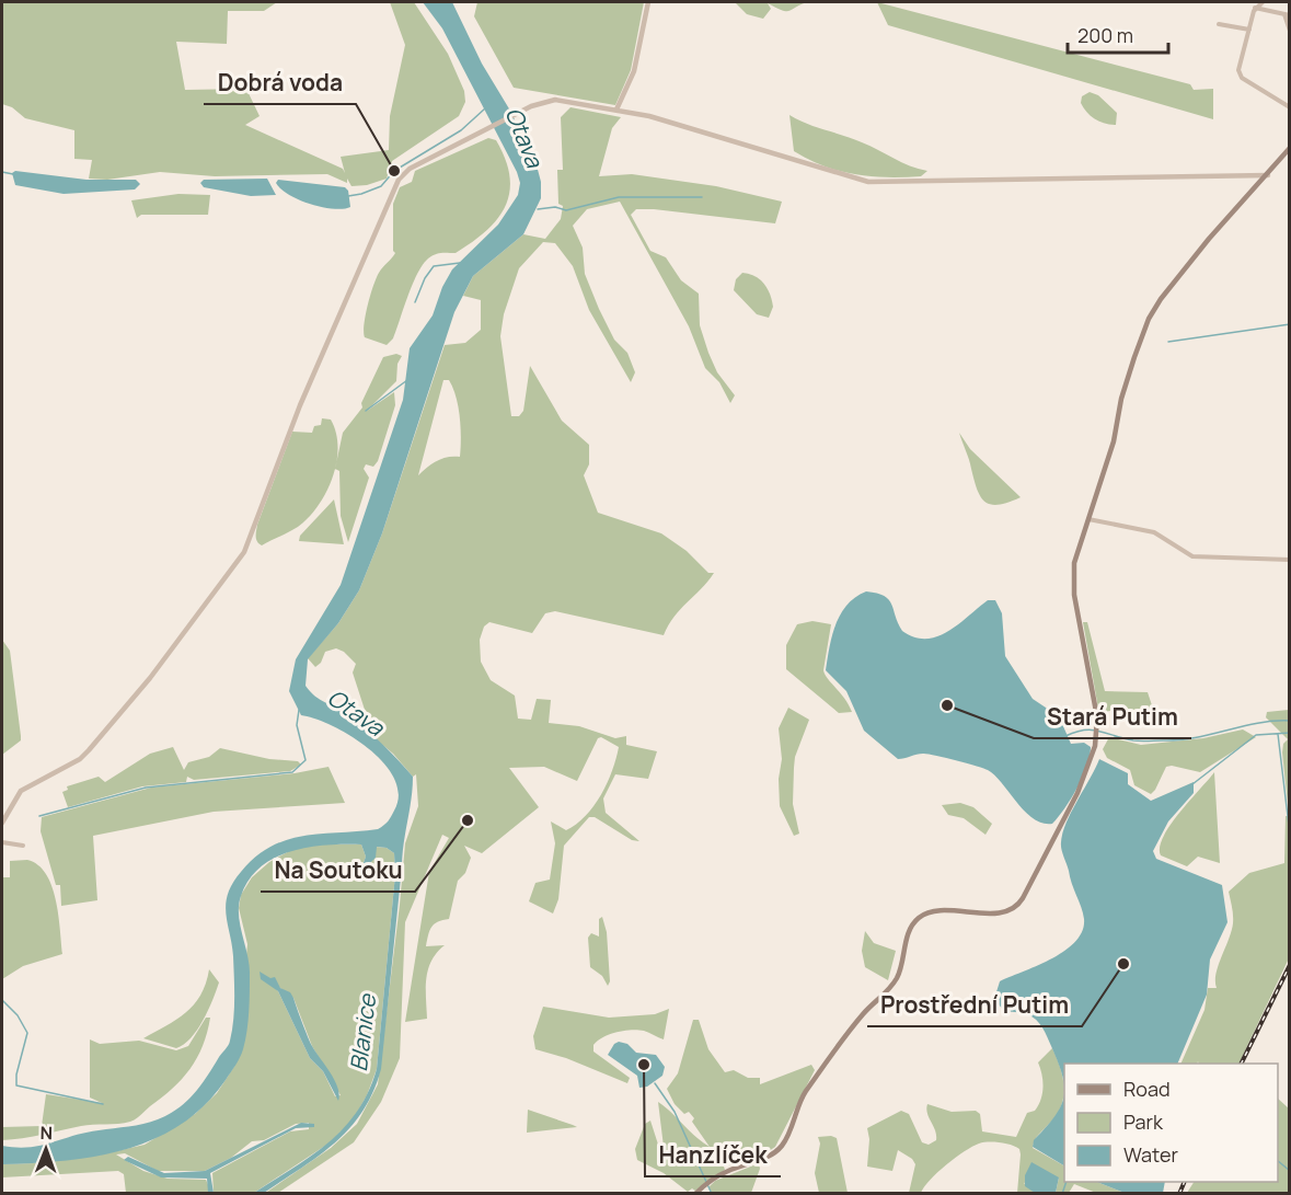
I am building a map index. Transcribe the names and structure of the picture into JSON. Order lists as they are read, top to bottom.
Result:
{
  "water": ["Otava", "Blanice"],
  "places": [
    "Dobrá voda",
    "Stará Putim",
    "Na Soutoku",
    "Prostřední Putim",
    "Hanzlíček"
  ],
  "legend": ["Road", "Park", "Water"],
  "scale_bar": "200 m",
  "north": "top"
}
